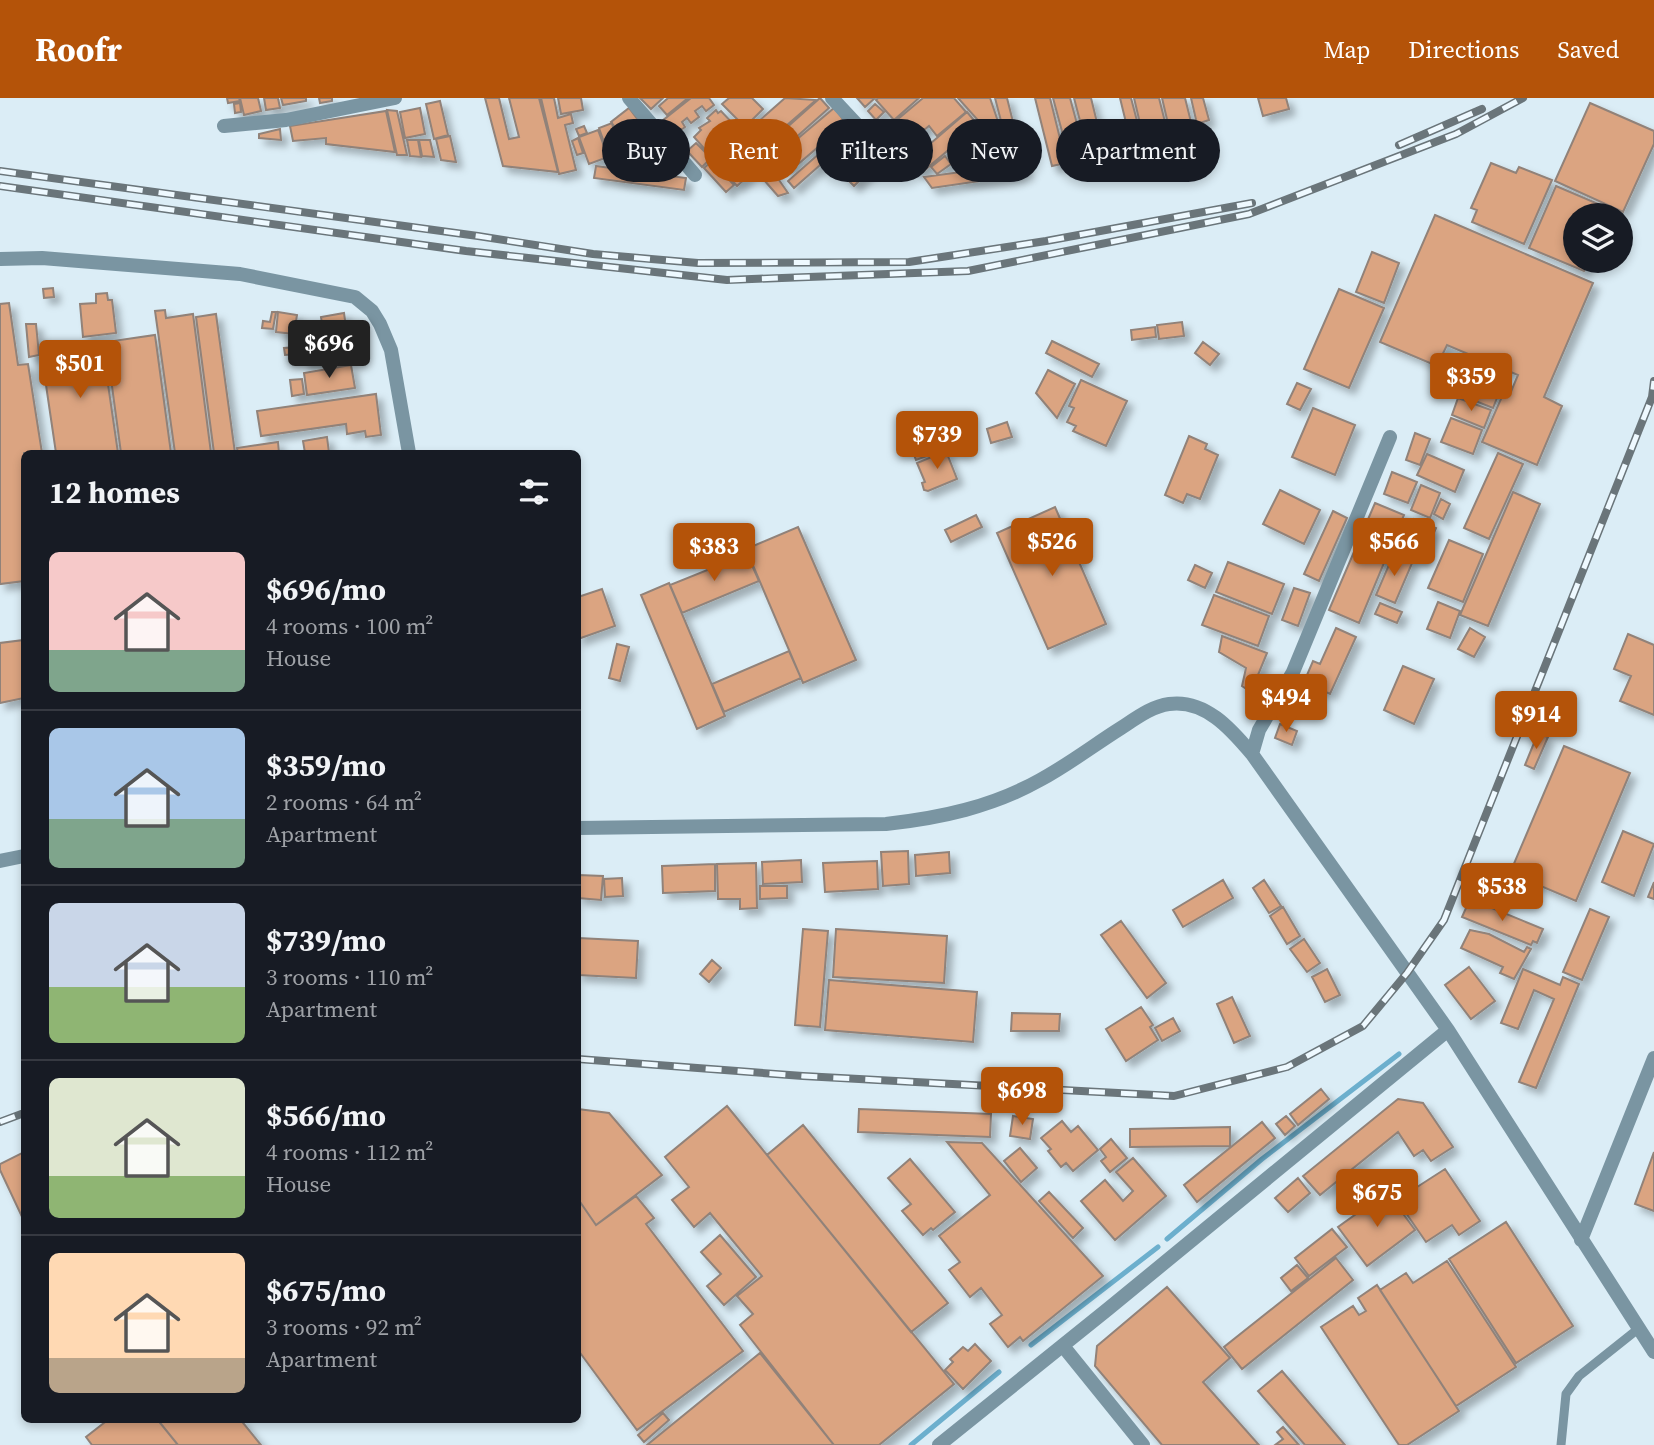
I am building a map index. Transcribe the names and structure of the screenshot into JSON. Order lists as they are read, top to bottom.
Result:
{
  "page": {
    "header": "Roofr",
    "nav": ["Map", "Directions", "Saved"],
    "chip": [
      "Buy",
      "Rent",
      "Filters",
      "New",
      "Apartment"
    ],
    "price": [
      "$696",
      "$501",
      "$359",
      "$739",
      "$526",
      "$566",
      "$383",
      "$494",
      "$914",
      "$538",
      "$698",
      "$675"
    ],
    "heading": "12 homes",
    "list": [
      {
        "name": "$696/mo",
        "note": "4 rooms · 100 m² · House"
      },
      {
        "name": "$359/mo",
        "note": "2 rooms · 64 m² · Apartment"
      },
      {
        "name": "$739/mo",
        "note": "3 rooms · 110 m² · Apartment"
      },
      {
        "name": "$566/mo",
        "note": "4 rooms · 112 m² · House"
      },
      {
        "name": "$675/mo",
        "note": "3 rooms · 92 m² · Apartment"
      }
    ]
  }
}
